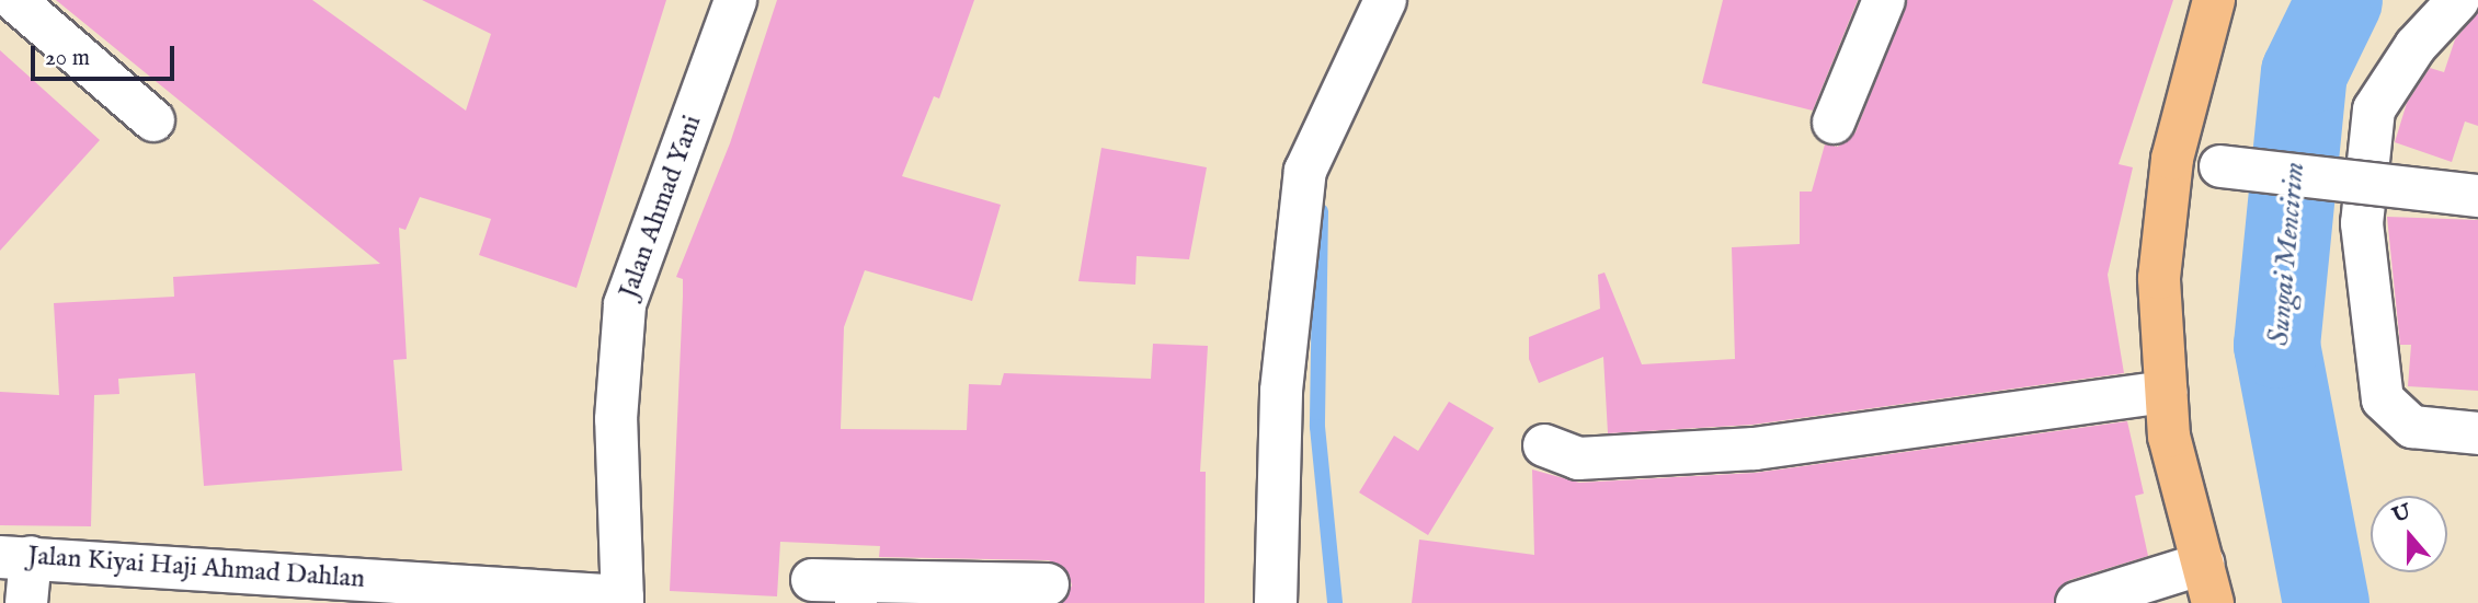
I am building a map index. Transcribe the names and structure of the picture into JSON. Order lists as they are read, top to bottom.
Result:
{
  "streets": {
    "street": ["Jalan Ahmad Yani", "Jalan Kiyai Haji Ahmad Dahlan"]
  },
  "crossings": [
    ["Jalan Ahmad Yani", "Jalan Kiyai Haji Ahmad Dahlan"]
  ],
  "water": ["Sungai Mencirim"],
  "scale_bar": "20 m",
  "north": "top"
}
